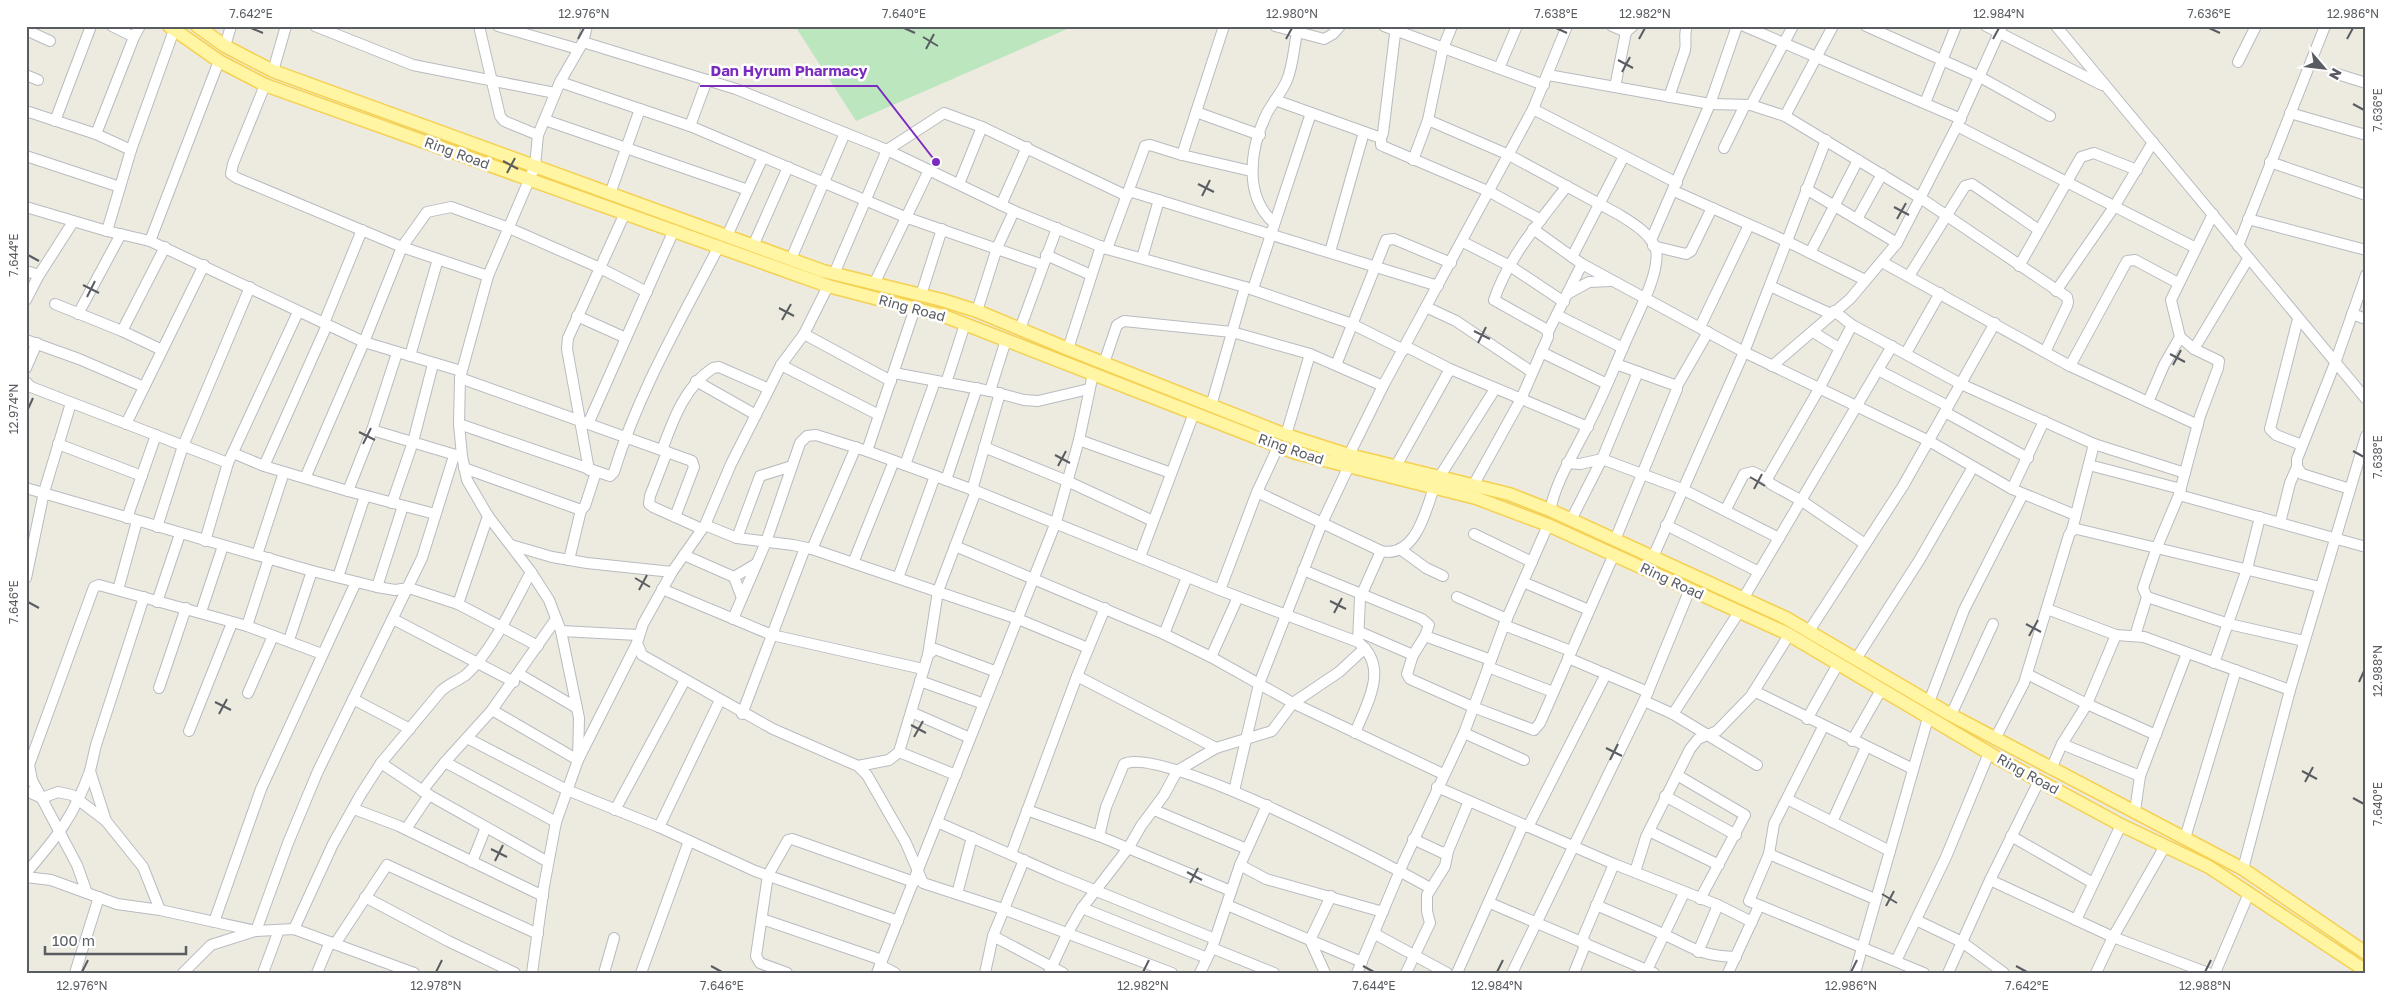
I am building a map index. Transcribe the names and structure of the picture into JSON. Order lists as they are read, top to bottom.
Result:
{
  "streets": {
    "main road": ["Ring Road"]
  },
  "places": ["Dan Hyrum Pharmacy"],
  "scale_bar": "100 m",
  "north": "bottom right",
  "coordinates": [
    "7.642°E",
    "12.976°N",
    "7.640°E",
    "12.980°N",
    "7.638°E",
    "12.982°N",
    "12.984°N",
    "7.636°E",
    "12.986°N",
    "7.644°E",
    "12.974°N",
    "7.646°E",
    "12.988°N",
    "12.978°N"
  ]
}
